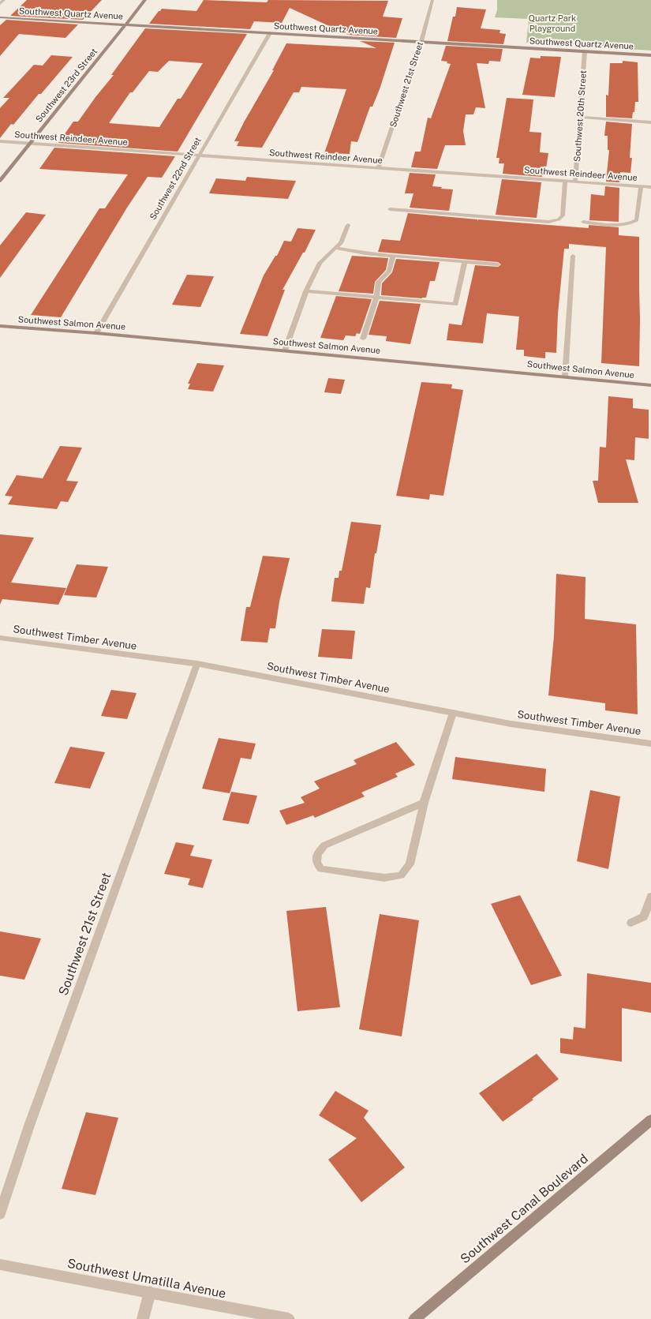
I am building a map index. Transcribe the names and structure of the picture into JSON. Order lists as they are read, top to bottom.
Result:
{
  "streets": {
    "street": [
      "Southwest Quartz Avenue",
      "Southwest 21st Street",
      "Southwest 23rd Street",
      "Southwest 20th Street",
      "Southwest Reindeer Avenue",
      "Southwest 22nd Street",
      "Southwest Salmon Avenue",
      "Southwest Timber Avenue",
      "Southwest Canal Boulevard",
      "Southwest Umatilla Avenue"
    ]
  },
  "crossings": [
    ["Southwest Quartz Avenue", "Southwest 21st Street"],
    ["Southwest Quartz Avenue", "Southwest 23rd Street"],
    ["Southwest Quartz Avenue", "Southwest 20th Street"],
    ["Southwest Quartz Avenue", "Southwest 22nd Street"],
    ["Southwest 21st Street", "Southwest Reindeer Avenue"],
    ["Southwest 21st Street", "Southwest Timber Avenue"],
    ["Southwest 23rd Street", "Southwest Reindeer Avenue"],
    ["Southwest 20th Street", "Southwest Reindeer Avenue"],
    ["Southwest Reindeer Avenue", "Southwest 22nd Street"],
    ["Southwest 22nd Street", "Southwest Salmon Avenue"]
  ],
  "parks": ["Quartz Park Playground"]
}
